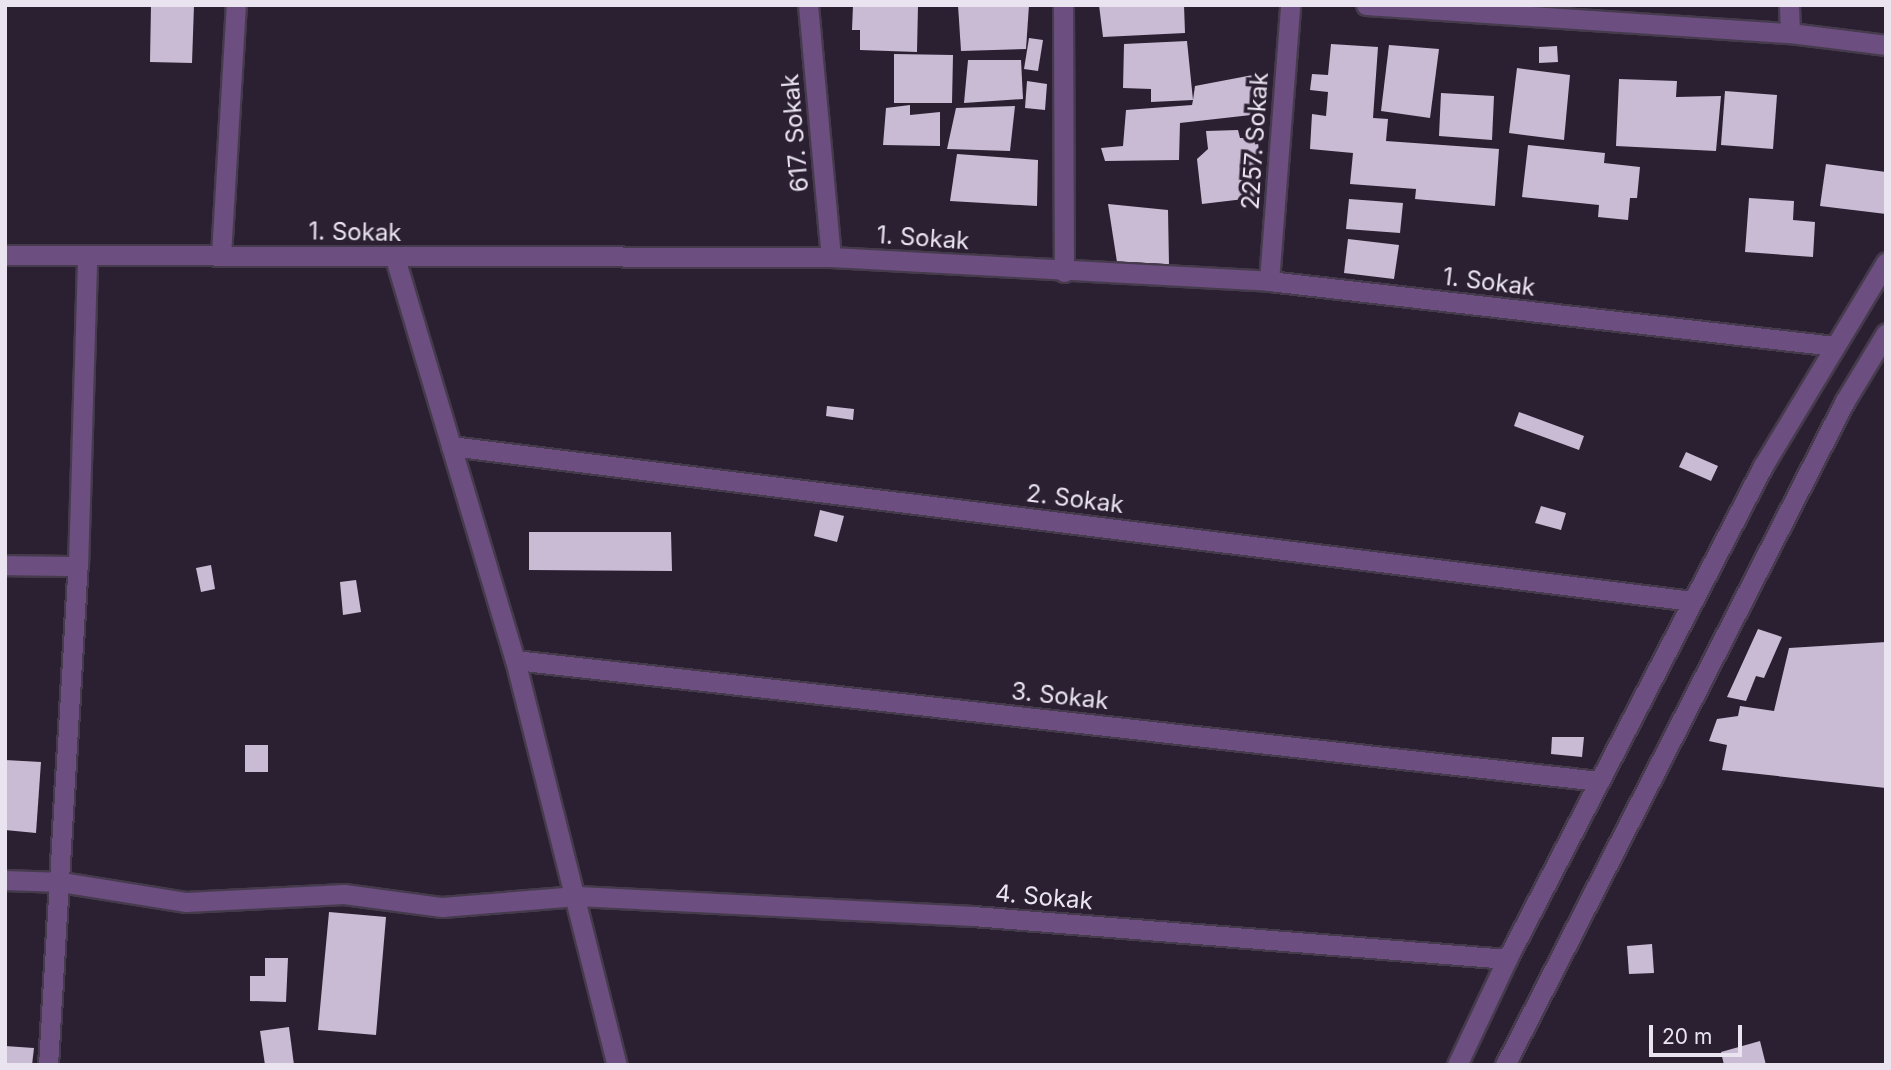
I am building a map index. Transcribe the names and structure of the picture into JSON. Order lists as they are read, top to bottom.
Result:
{
  "streets": {
    "street": [
      "617. Sokak",
      "2257. Sokak",
      "1. Sokak",
      "2. Sokak",
      "3. Sokak",
      "4. Sokak"
    ]
  },
  "crossings": [
    ["617. Sokak", "1. Sokak"],
    ["2257. Sokak", "1. Sokak"]
  ],
  "scale_bar": "20 m"
}
